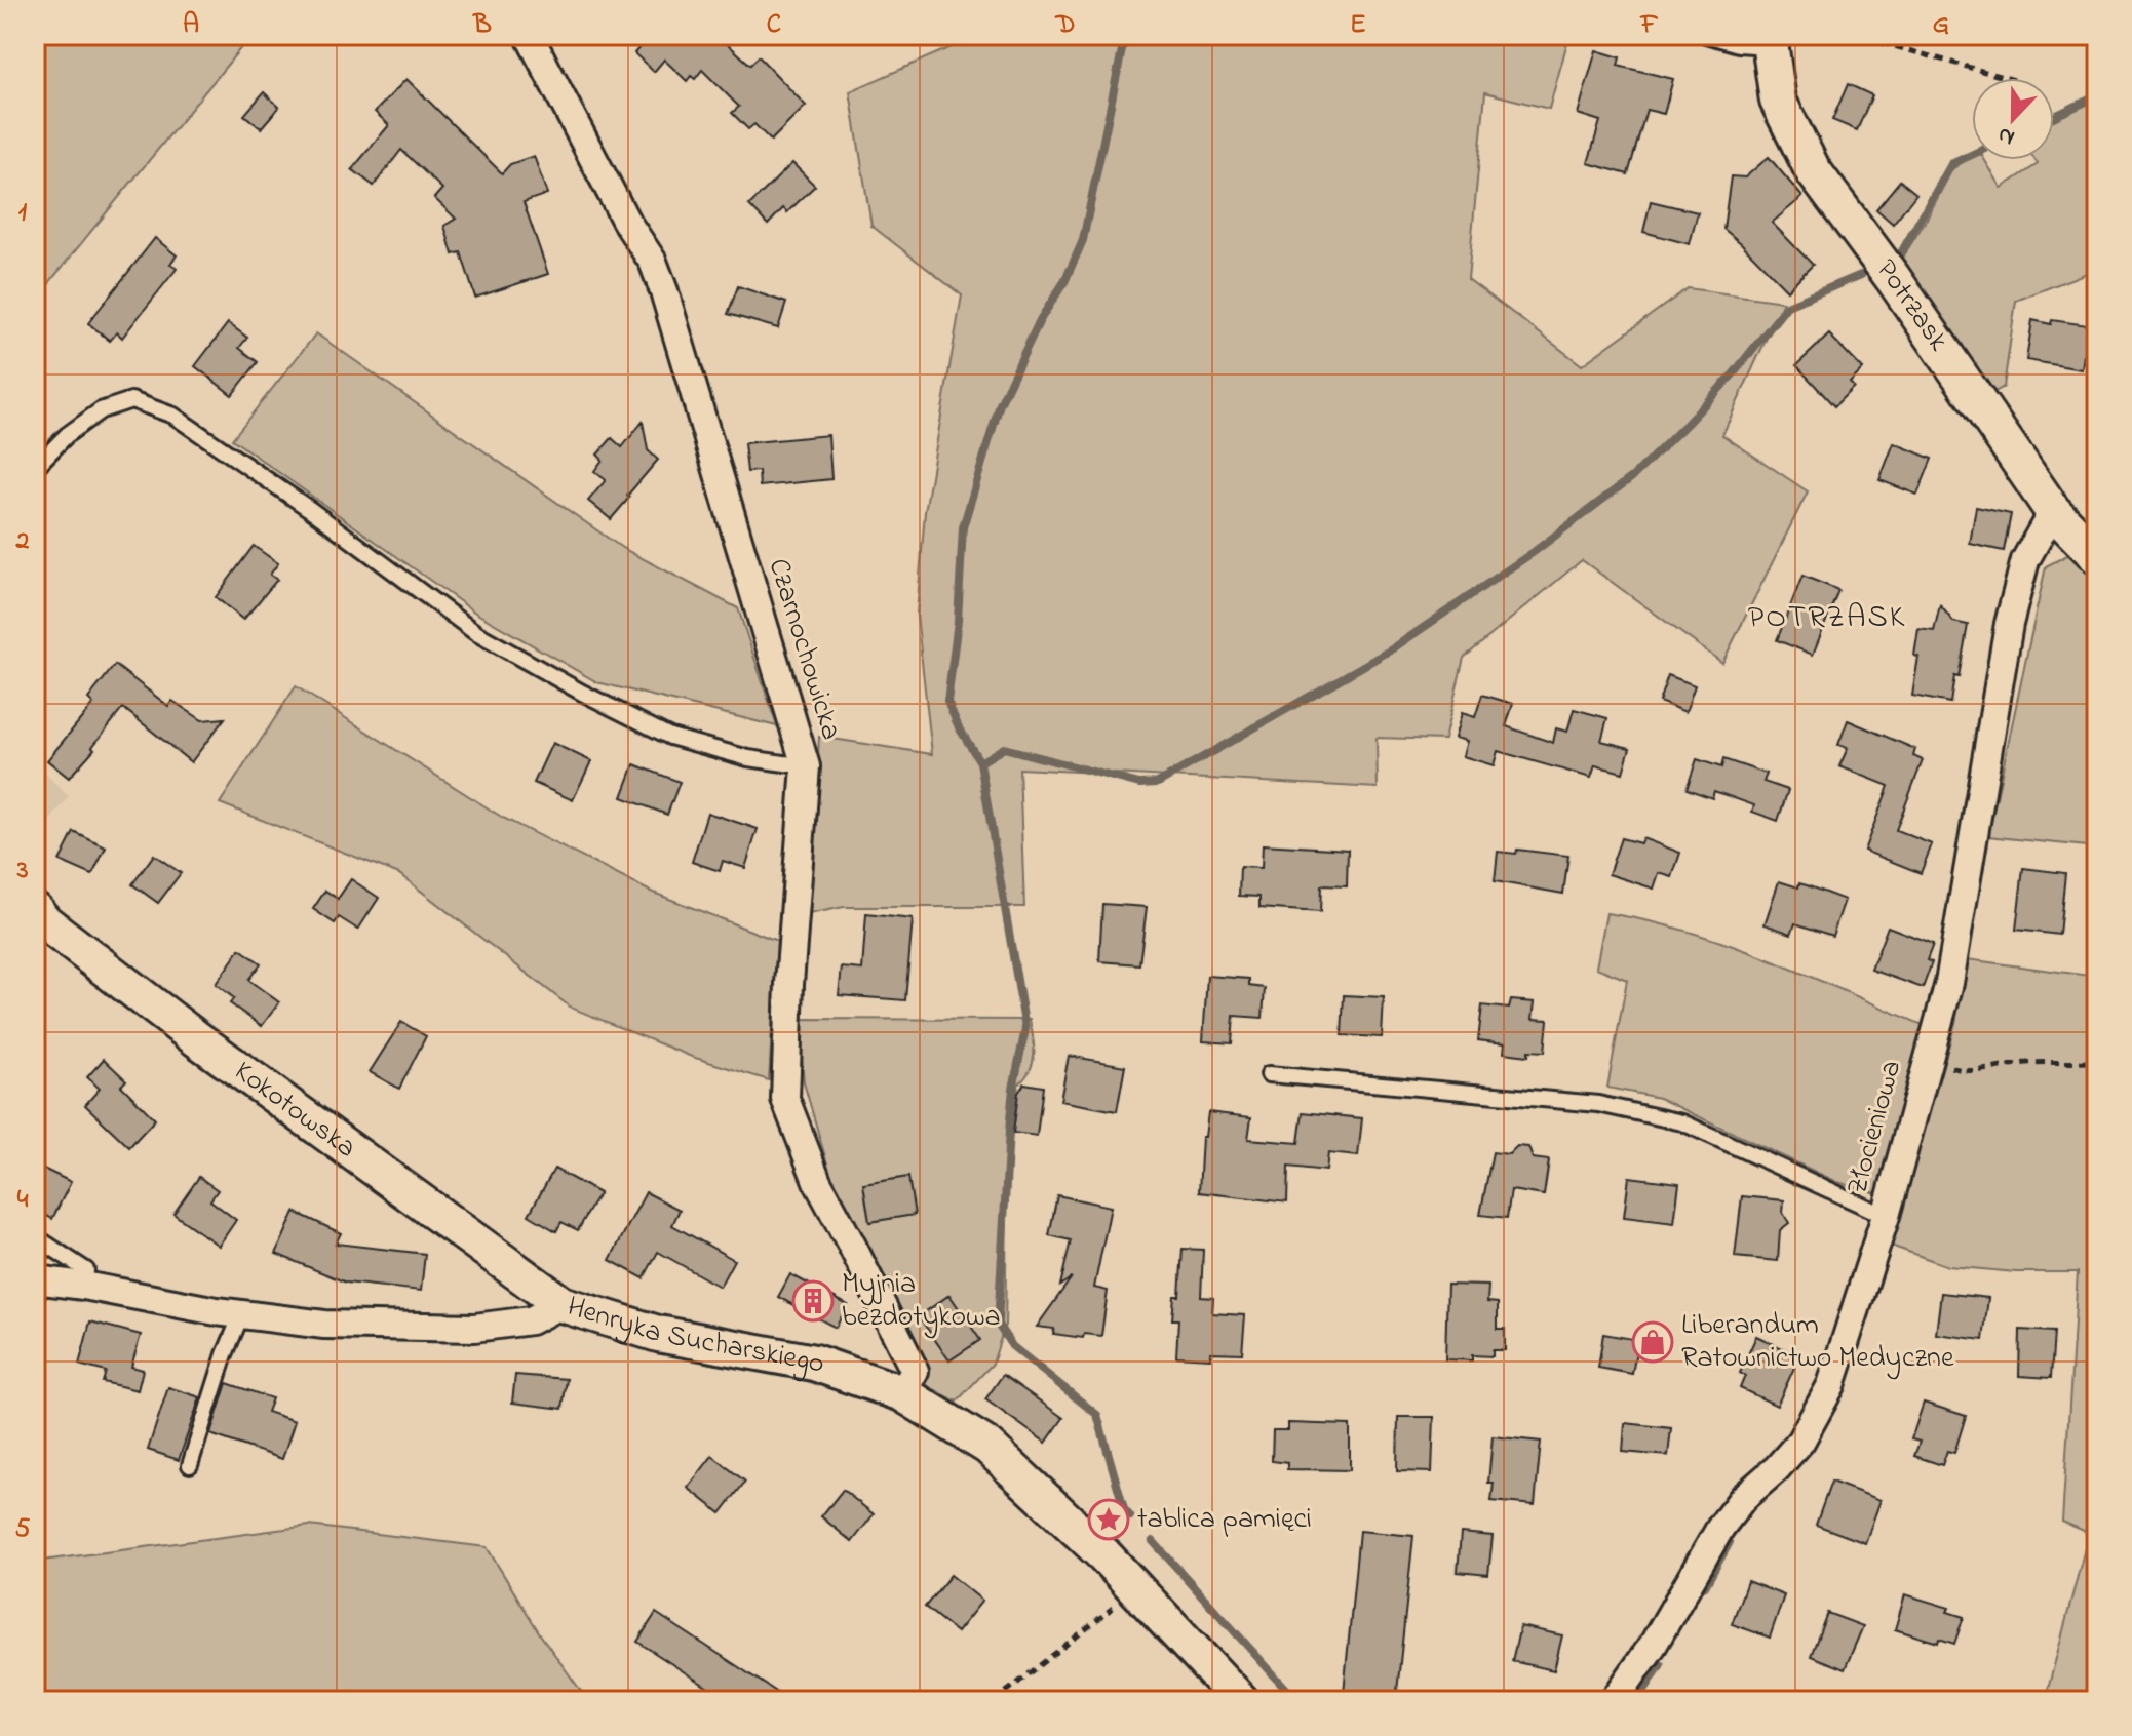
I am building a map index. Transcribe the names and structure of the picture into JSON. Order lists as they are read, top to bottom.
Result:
{
  "streets": {
    "street": [
      "Potrzask",
      "Czarnochowicka",
      "Kokotowska",
      "Złocieniowa",
      "Henryka Sucharskiego"
    ]
  },
  "crossings": [
    ["Potrzask", "Złocieniowa"],
    ["Czarnochowicka", "Henryka Sucharskiego"],
    ["Kokotowska", "Henryka Sucharskiego"]
  ],
  "districts": ["POTRZASK"],
  "places": {
    "building": ["Myjnia bezdotykowa"],
    "shop": ["Liberandum Ratownictwo Medyczne"],
    "place": ["tablica pamięci"]
  },
  "north": "bottom",
  "grid": {
    "columns": [
      "A",
      "B",
      "C",
      "D",
      "E",
      "F",
      "G"
    ],
    "rows": [
      "1",
      "2",
      "3",
      "4",
      "5"
    ]
  }
}
